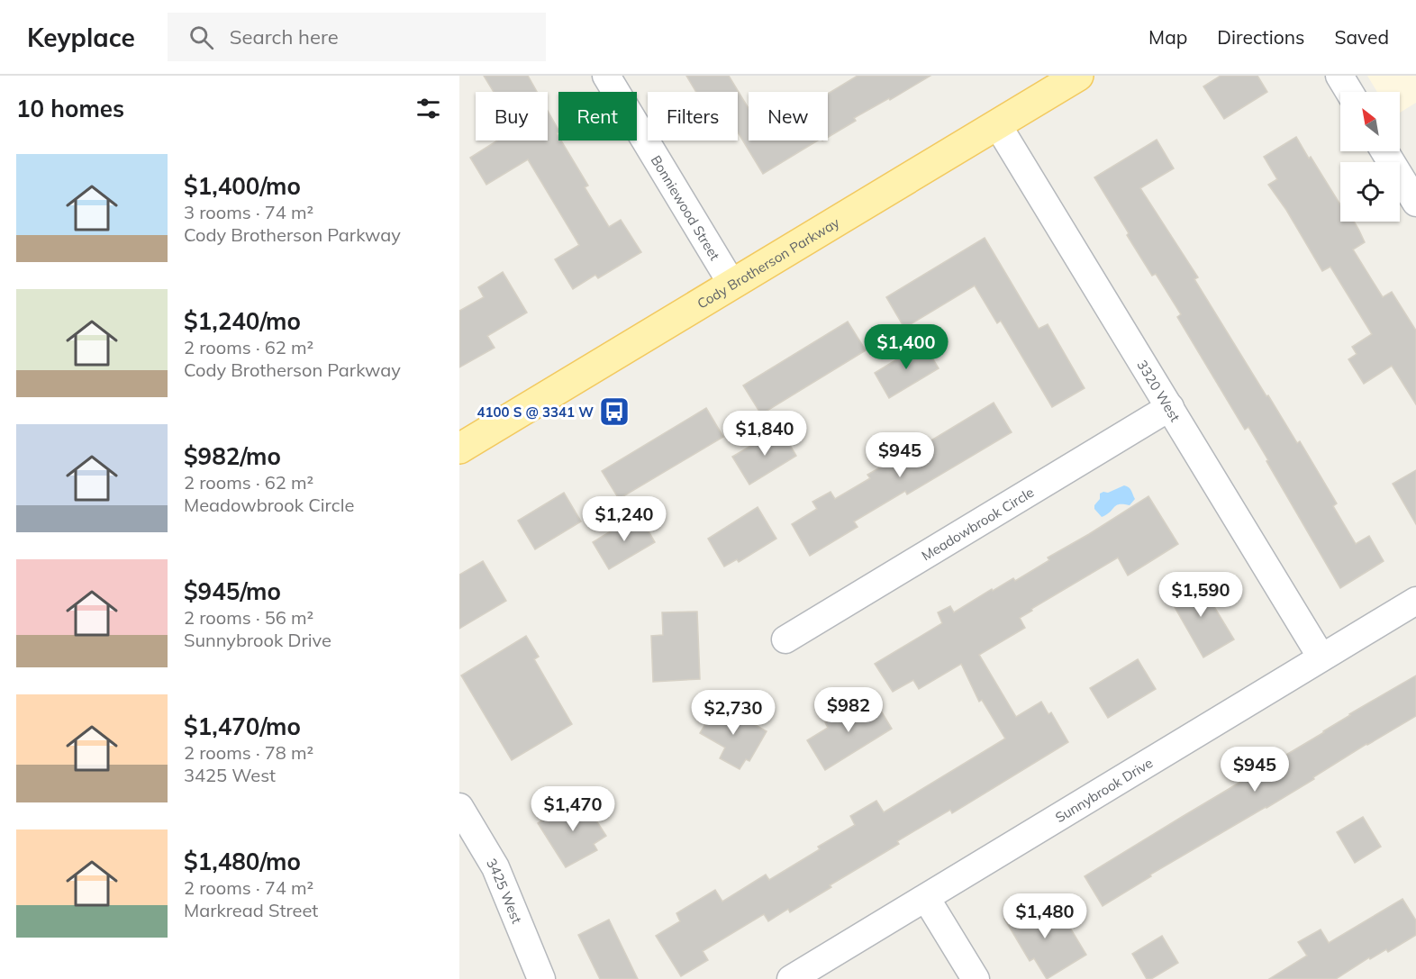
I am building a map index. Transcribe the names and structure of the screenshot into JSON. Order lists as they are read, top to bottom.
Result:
{
  "streets": {
    "main road": ["Cody Brotherson Parkway"],
    "street": [
      "Bonniewood Street",
      "3320 West",
      "Meadowbrook Circle",
      "Sunnybrook Drive",
      "3425 West"
    ]
  },
  "crossings": [
    ["Bonniewood Street", "Cody Brotherson Parkway"],
    ["Cody Brotherson Parkway", "3320 West"],
    ["3320 West", "Meadowbrook Circle"],
    ["3320 West", "Sunnybrook Drive"]
  ],
  "places": {
    "bus stop": ["4100 S @ 3341 W"]
  },
  "north": "top left",
  "page": {
    "header": "Keyplace",
    "search": "Search here",
    "nav": ["Map", "Directions", "Saved"],
    "heading": "10 homes",
    "chip": [
      "Buy",
      "Rent",
      "Filters",
      "New"
    ],
    "list": [
      {
        "name": "$1,400/mo",
        "note": "3 rooms · 74 m² · Cody Brotherson Parkway"
      },
      {
        "name": "$1,240/mo",
        "note": "2 rooms · 62 m² · Cody Brotherson Parkway"
      },
      {
        "name": "$982/mo",
        "note": "2 rooms · 62 m² · Meadowbrook Circle"
      },
      {
        "name": "$945/mo",
        "note": "2 rooms · 56 m² · Sunnybrook Drive"
      },
      {
        "name": "$1,470/mo",
        "note": "2 rooms · 78 m² · 3425 West"
      },
      {
        "name": "$1,480/mo",
        "note": "2 rooms · 74 m² · Markread Street"
      }
    ],
    "price": [
      "$1,400",
      "$1,840",
      "$945",
      "$1,240",
      "$1,590",
      "$982",
      "$2,730",
      "$945",
      "$1,470",
      "$1,480"
    ]
  }
}
